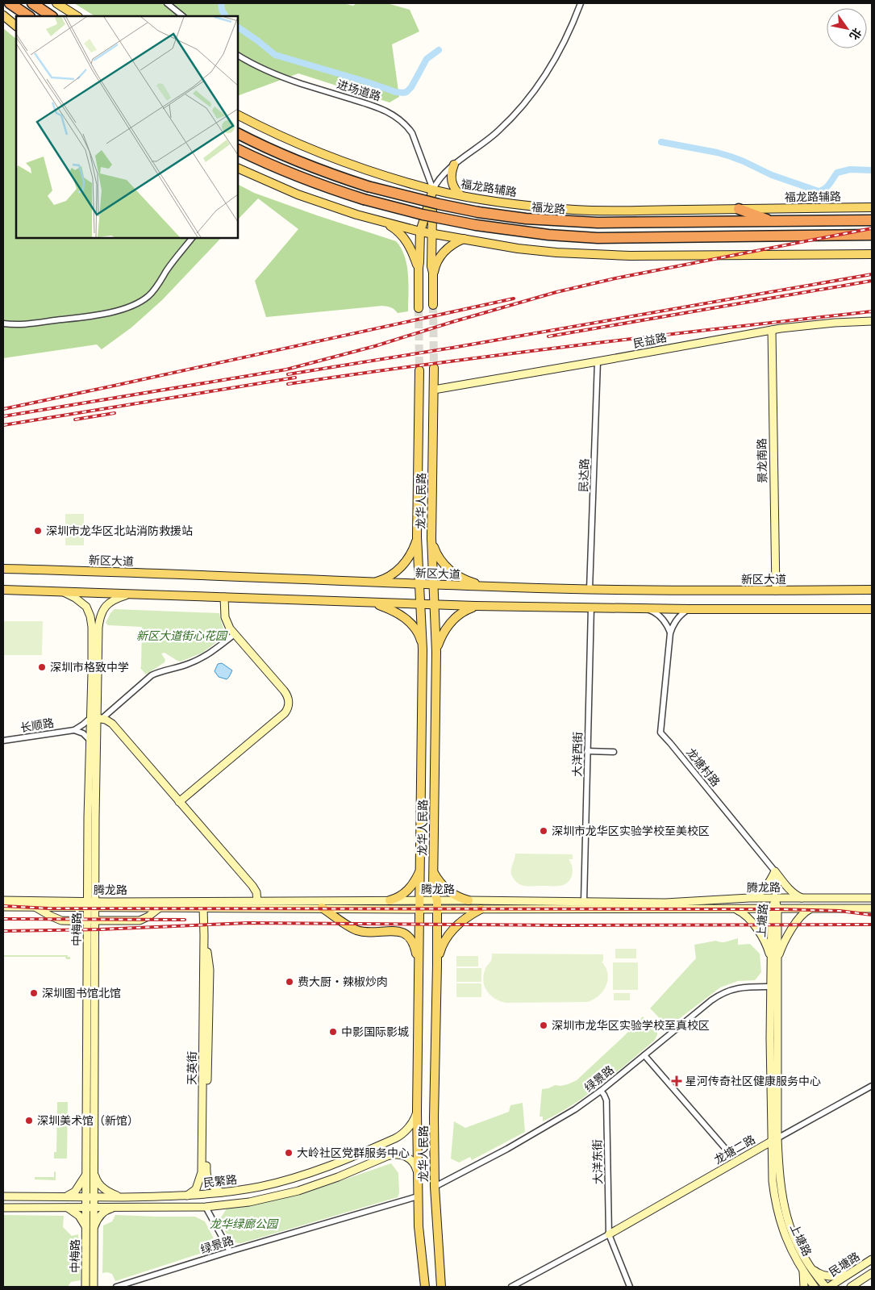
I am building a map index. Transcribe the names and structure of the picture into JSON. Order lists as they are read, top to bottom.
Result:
{
  "streets": {
    "highway": ["福龙路"],
    "main road": [
      "福龙路辅路",
      "民益路",
      "景龙南路",
      "龙华人民路",
      "新区大道",
      "腾龙路",
      "上塘路",
      "中梅路",
      "天英街",
      "龙塘二路",
      "民繁路",
      "民塘路"
    ],
    "street": [
      "进场道路",
      "民达路",
      "长顺路",
      "大洋西街",
      "龙塘村路",
      "绿景路",
      "大洋东街"
    ]
  },
  "crossings": [
    ["进场道路", "福龙路辅路"],
    ["民益路", "景龙南路"],
    ["民益路", "民达路"],
    ["民益路", "龙华人民路"],
    ["景龙南路", "新区大道"],
    ["民达路", "新区大道"],
    ["龙华人民路", "新区大道"],
    ["龙华人民路", "腾龙路"],
    ["龙华人民路", "绿景路"],
    ["龙华人民路", "民繁路"],
    ["大洋西街", "腾龙路"],
    ["腾龙路", "上塘路"],
    ["腾龙路", "中梅路"],
    ["腾龙路", "天英街"],
    ["上塘路", "绿景路"],
    ["上塘路", "龙塘二路"],
    ["上塘路", "民塘路"],
    ["中梅路", "民繁路"],
    ["天英街", "民繁路"],
    ["绿景路", "大洋东街"],
    ["龙塘二路", "大洋东街"]
  ],
  "parks": ["新区大道街心花园", "龙华绿廊公园"],
  "places": {
    "other": [
      "深圳市龙华区北站消防救援站",
      "深圳市格致中学",
      "深圳市龙华区实验学校至美校区",
      "费大厨·辣椒炒肉",
      "深圳图书馆北馆",
      "深圳市龙华区实验学校至真校区",
      "中影国际影城",
      "深圳美术馆（新馆）",
      "大岭社区党群服务中心"
    ],
    "health": ["星河传奇社区健康服务中心"]
  },
  "north": "bottom right"
}
